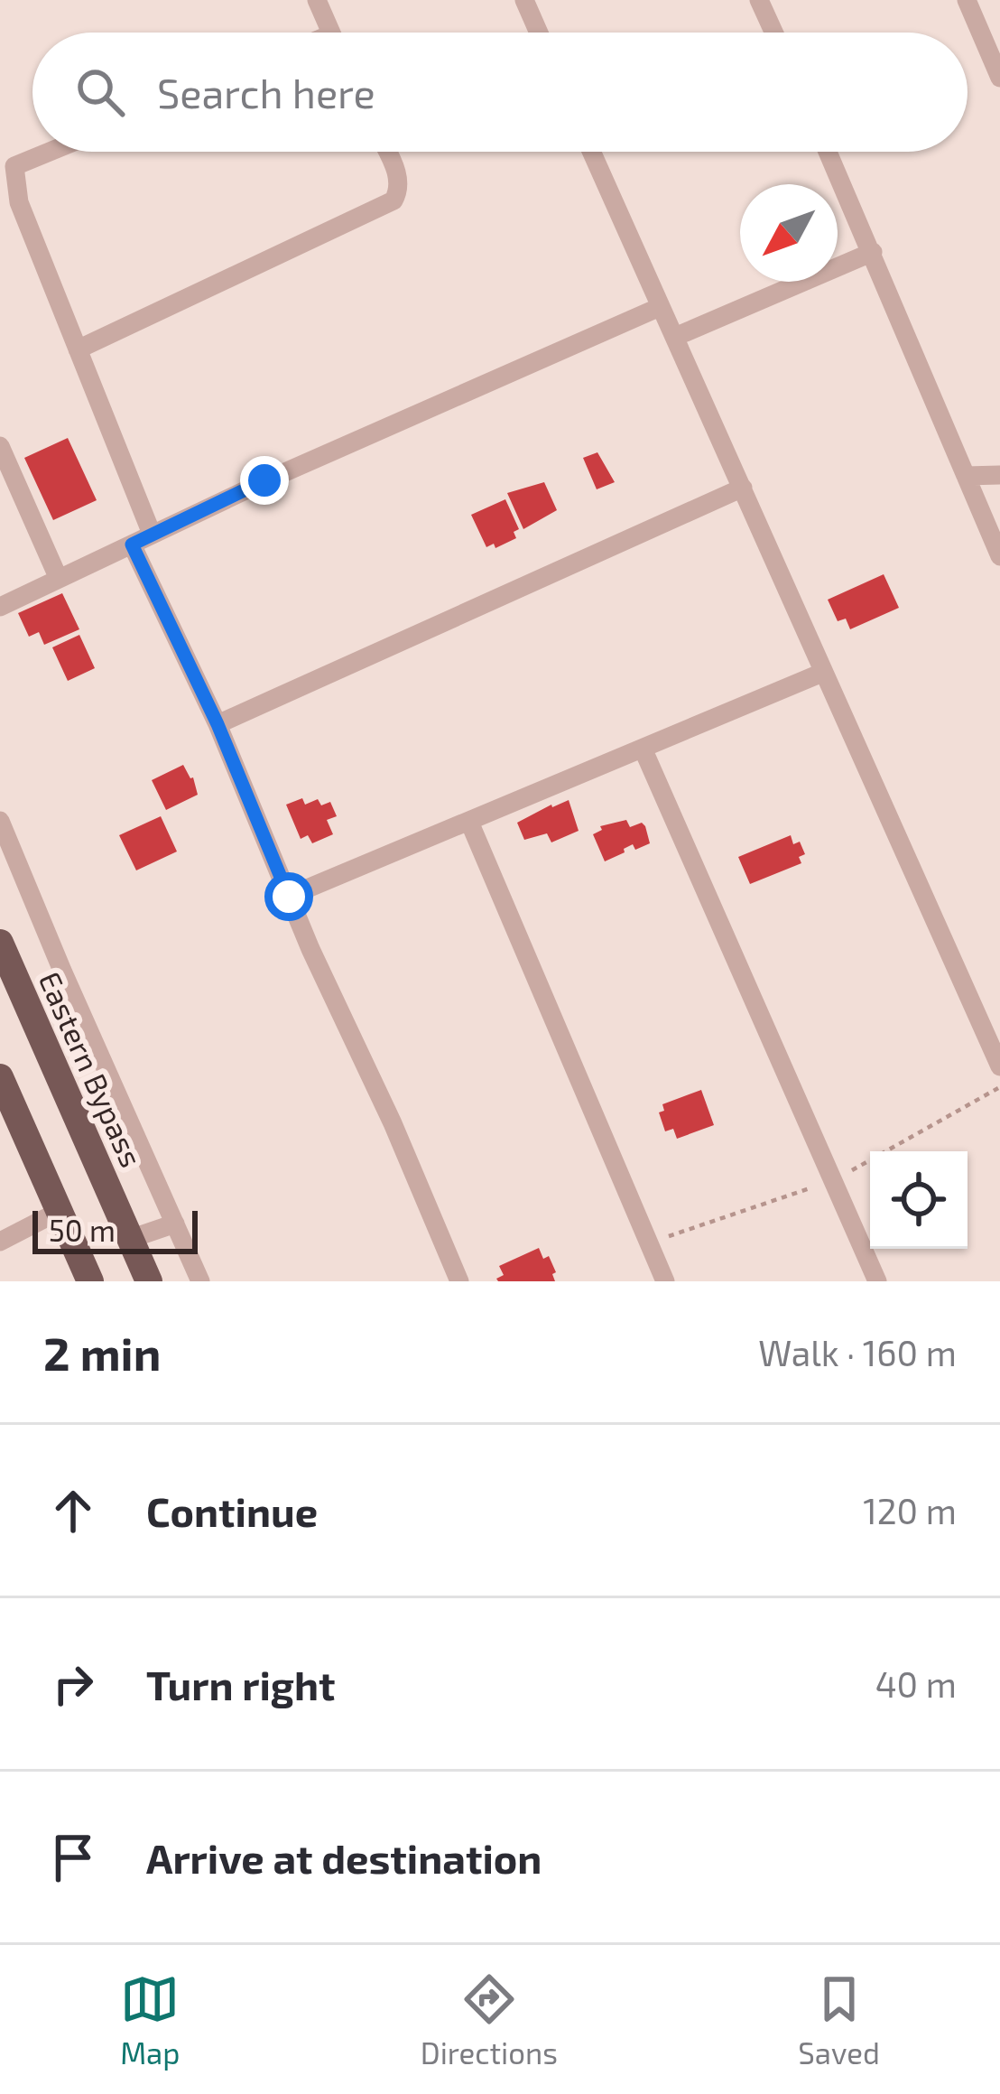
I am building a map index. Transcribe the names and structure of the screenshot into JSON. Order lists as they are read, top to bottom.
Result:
{
  "streets": {
    "main road": ["Eastern Bypass"]
  },
  "scale_bar": "50 m",
  "north": "bottom left",
  "page": {
    "search": "Search here",
    "scale": "50 m",
    "heading": ["2 min", "Walk · 160 m"],
    "list": [
      ["Continue", "120 m"],
      ["Turn right", "40 m"],
      "Arrive at destination"
    ],
    "nav": ["Map", "Directions", "Saved"]
  }
}
